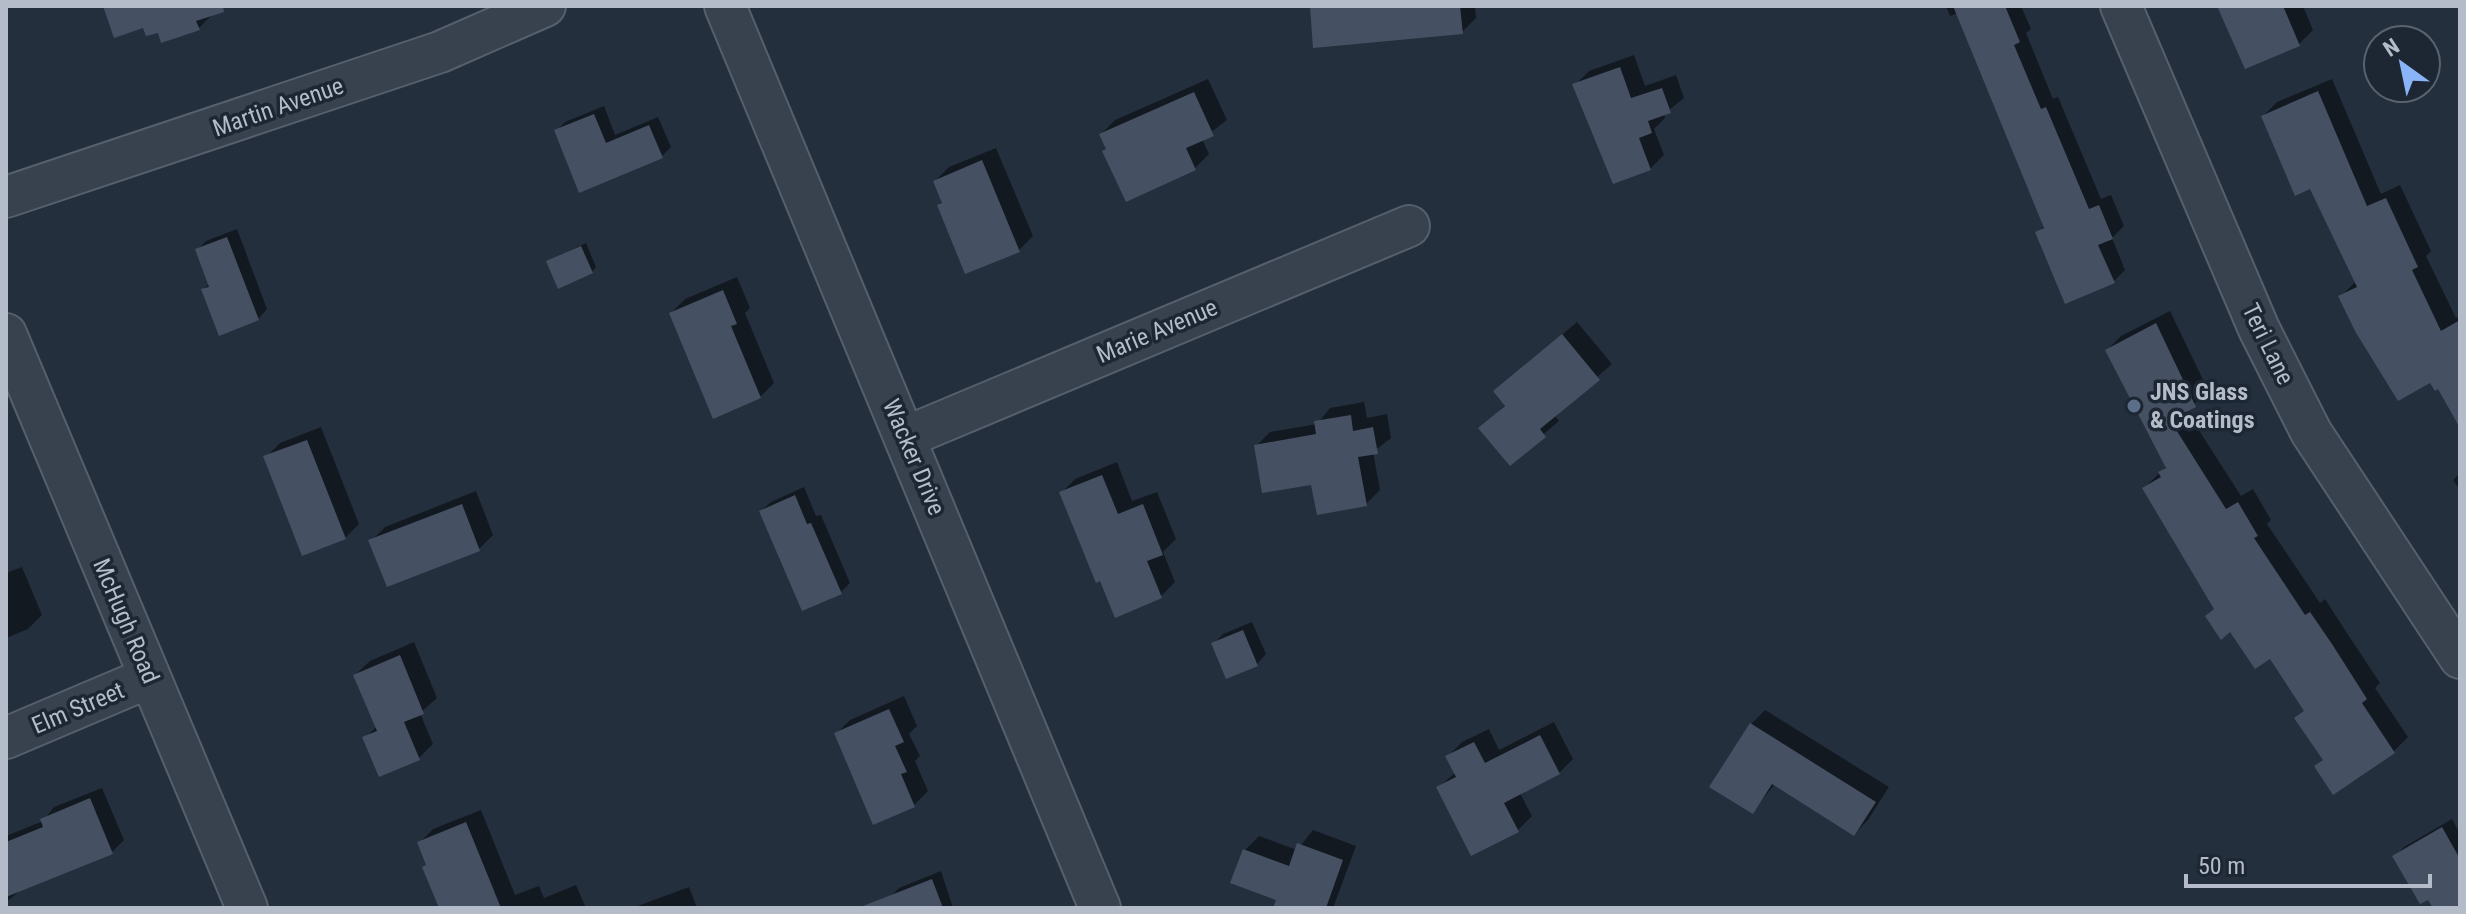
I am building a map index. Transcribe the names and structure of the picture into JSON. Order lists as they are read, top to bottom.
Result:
{
  "streets": {
    "street": [
      "Martin Avenue",
      "Marie Avenue",
      "Teri Lane",
      "Wacker Drive",
      "McHugh Road",
      "Elm Street"
    ]
  },
  "crossings": [
    ["Marie Avenue", "Wacker Drive"],
    ["McHugh Road", "Elm Street"]
  ],
  "places": ["JNS Glass & Coatings"],
  "scale_bar": "50 m",
  "north": "top left"
}
